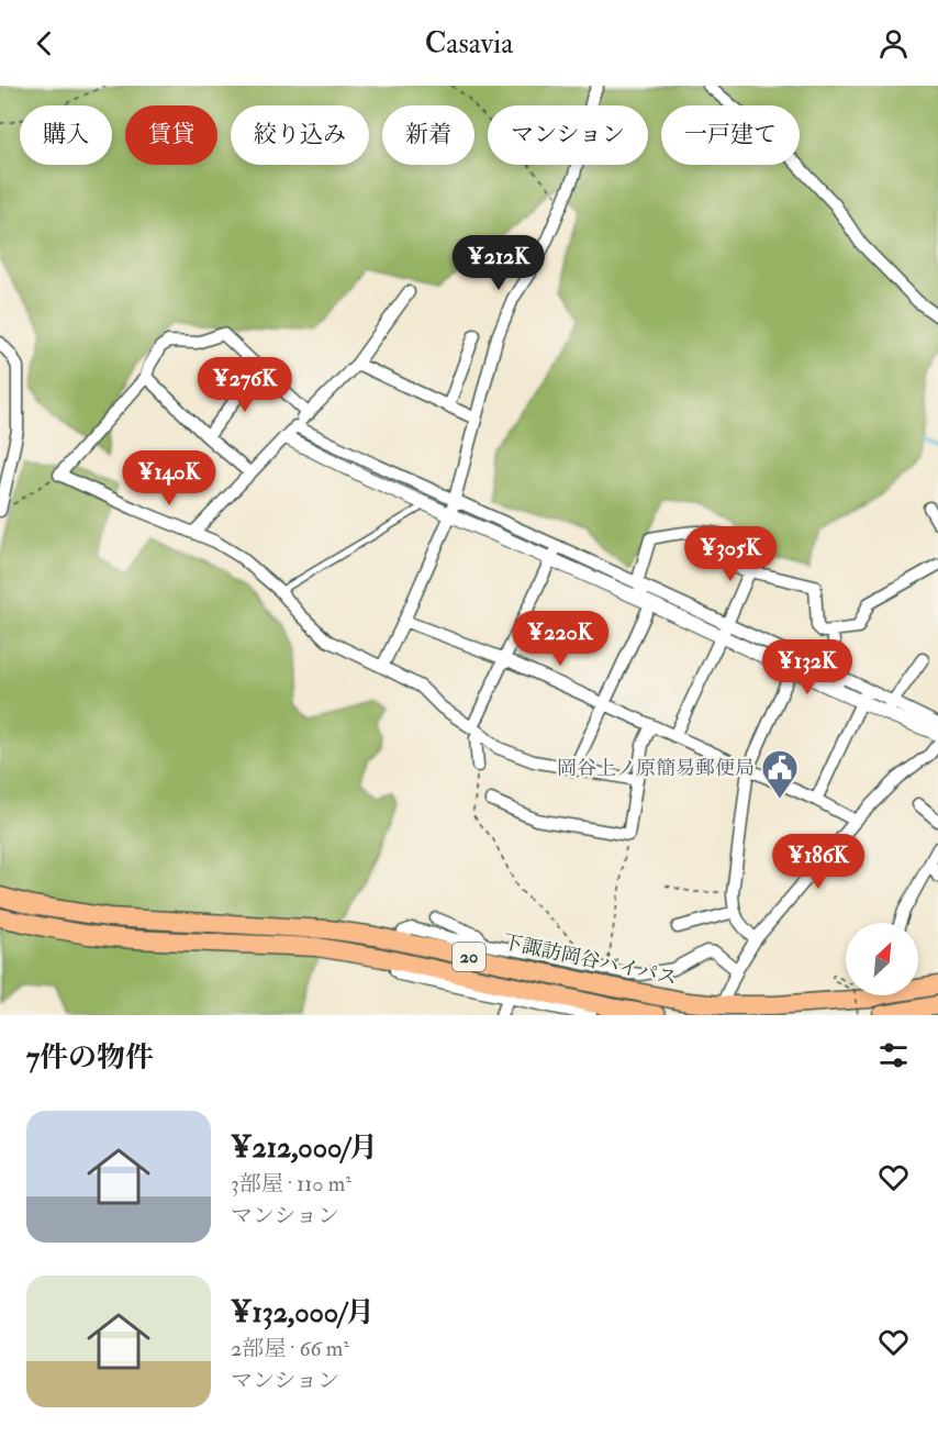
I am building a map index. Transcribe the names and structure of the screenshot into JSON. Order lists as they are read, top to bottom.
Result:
{
  "streets": {
    "highway": ["20", "下諏訪岡谷バイパス"]
  },
  "places": {
    "public building": ["岡谷上ノ原簡易郵便局"]
  },
  "north": "top right",
  "page": {
    "header": "Casavia",
    "chip": [
      "購入",
      "賃貸",
      "絞り込み",
      "新着",
      "マンション",
      "一戸建て"
    ],
    "price": [
      "¥212K",
      "¥276K",
      "¥140K",
      "¥305K",
      "¥220K",
      "¥132K",
      "¥186K"
    ],
    "heading": "7件の物件",
    "list": [
      {
        "name": "¥212,000/月",
        "note": "3部屋 · 110 m² · マンション"
      },
      {
        "name": "¥132,000/月",
        "note": "2部屋 · 66 m² · マンション"
      }
    ]
  }
}
